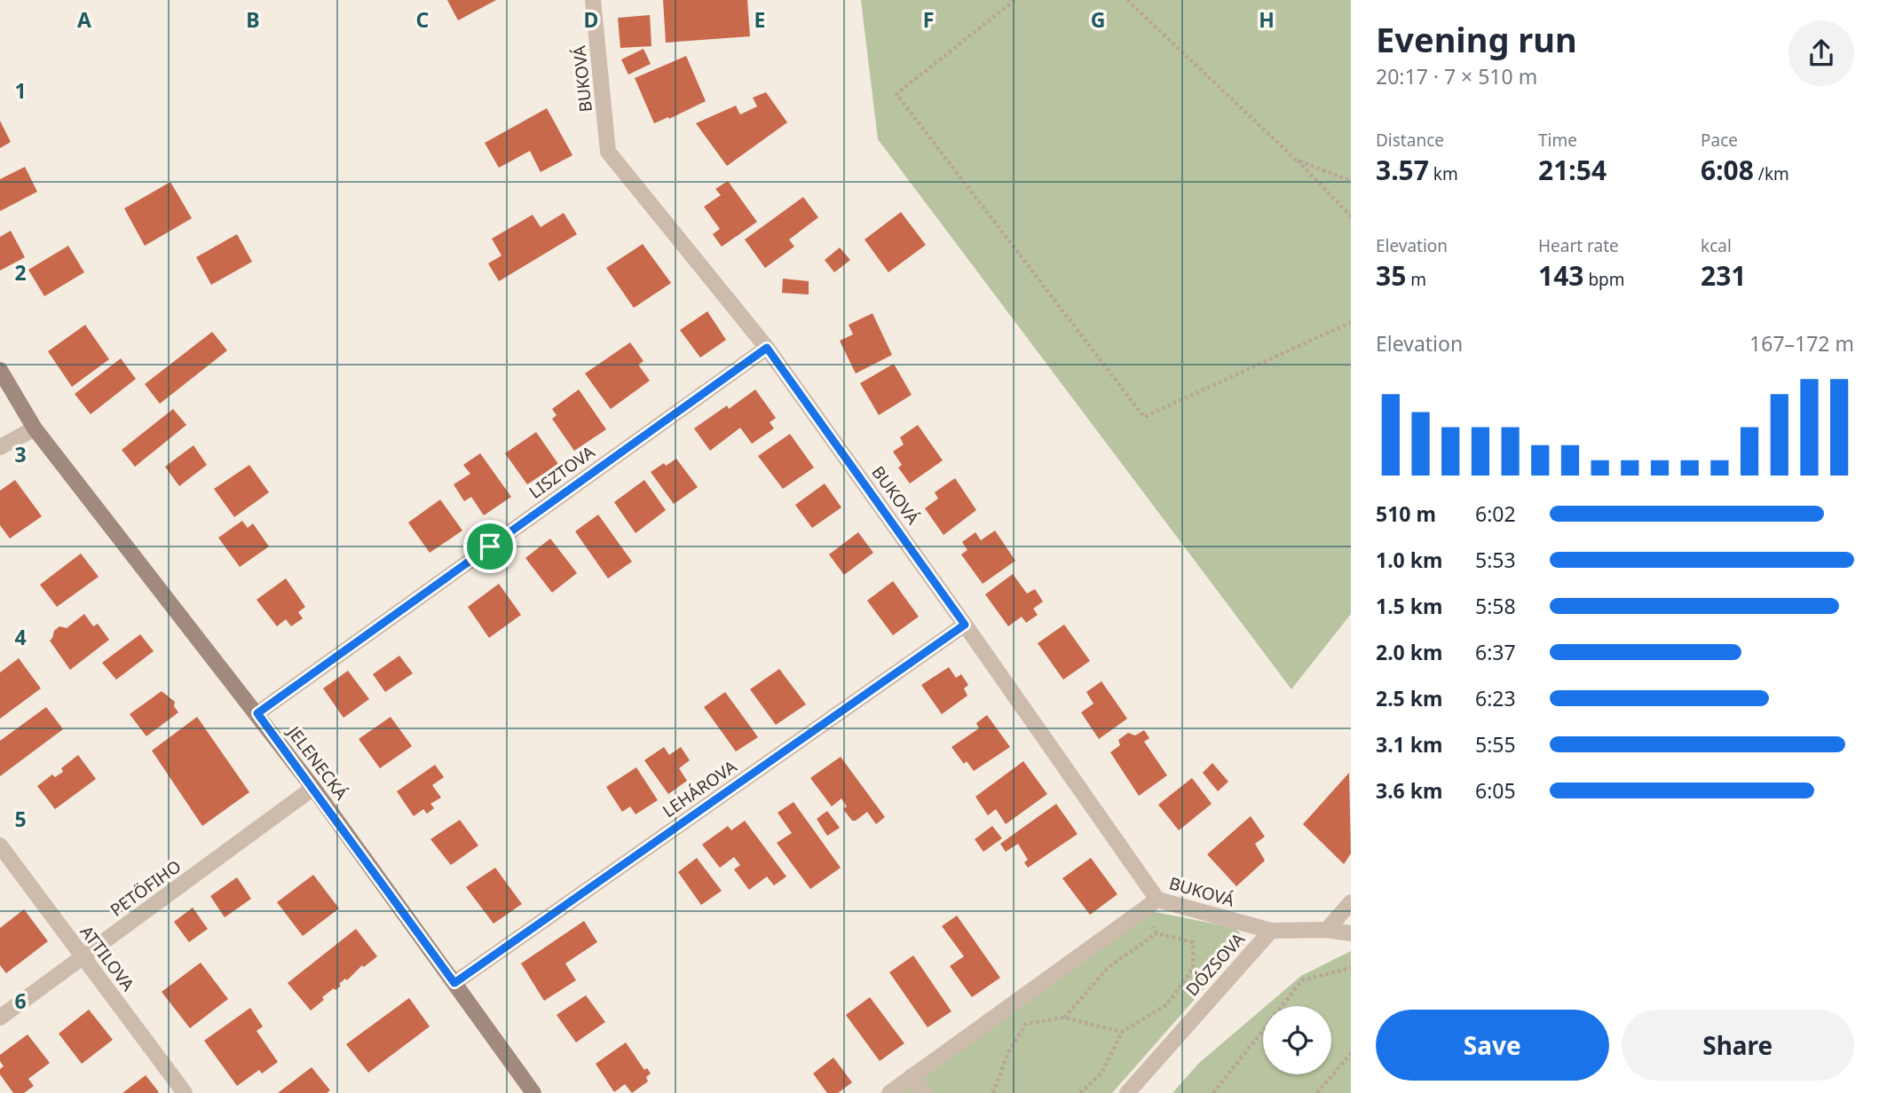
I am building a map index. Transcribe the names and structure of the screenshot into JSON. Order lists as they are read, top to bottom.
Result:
{
  "streets": {
    "street": [
      "BUKOVÁ",
      "LISZTOVA",
      "JELENECKÁ",
      "LEHÁROVA",
      "PETÖFIHO",
      "ATTILOVA",
      "DÓZSOVA"
    ]
  },
  "crossings": [
    ["BUKOVÁ", "LISZTOVA"],
    ["BUKOVÁ", "LEHÁROVA"],
    ["BUKOVÁ", "DÓZSOVA"],
    ["LISZTOVA", "JELENECKÁ"],
    ["JELENECKÁ", "LEHÁROVA"],
    ["JELENECKÁ", "PETÖFIHO"],
    ["PETÖFIHO", "ATTILOVA"]
  ],
  "page": {
    "heading": ["Evening run", "20:17 · 7 × 510 m"],
    "stats": [
      ["Distance", "3.57 km"],
      ["Time", "21:54"],
      ["Pace", "6:08 /km"],
      ["Elevation", "35 m"],
      ["Heart rate", "143 bpm"],
      ["kcal", "231"]
    ],
    "chart": ["Elevation", "167–172 m"],
    "list": [
      {
        "name": "510 m",
        "note": "6:02"
      },
      {
        "name": "1.0 km",
        "note": "5:53"
      },
      {
        "name": "1.5 km",
        "note": "5:58"
      },
      {
        "name": "2.0 km",
        "note": "6:37"
      },
      {
        "name": "2.5 km",
        "note": "6:23"
      },
      {
        "name": "3.1 km",
        "note": "5:55"
      },
      {
        "name": "3.6 km",
        "note": "6:05"
      }
    ],
    "buttons": ["Save", "Share"]
  },
  "grid": {
    "columns": [
      "A",
      "B",
      "C",
      "D",
      "E",
      "F",
      "G",
      "H"
    ],
    "rows": [
      "1",
      "2",
      "3",
      "4",
      "5",
      "6"
    ]
  }
}
